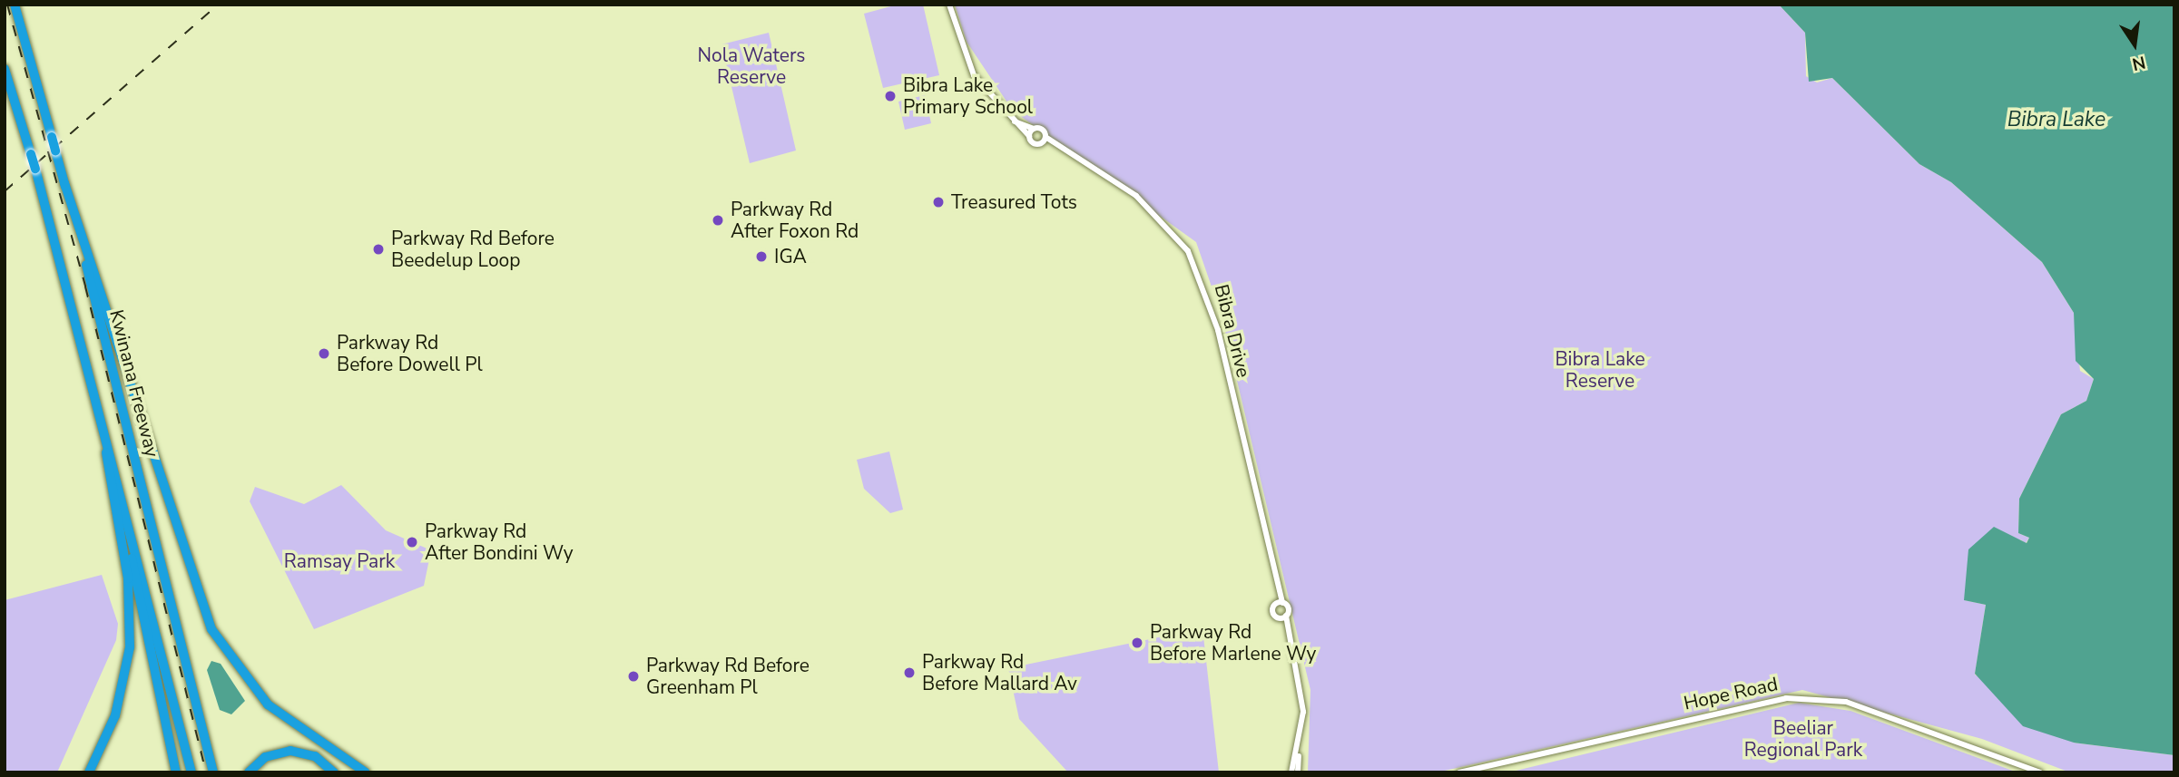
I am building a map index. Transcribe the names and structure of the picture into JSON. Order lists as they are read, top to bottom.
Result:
{
  "streets": {
    "highway": ["Kwinana Freeway"],
    "street": ["Bibra Drive", "Hope Road"]
  },
  "water": ["Bibra Lake"],
  "parks": [
    "Nola Waters Reserve",
    "Bibra Lake Reserve",
    "Ramsay Park",
    "Beeliar Regional Park"
  ],
  "places": [
    "Bibra Lake Primary School",
    "Treasured Tots",
    "Parkway Rd After Foxon Rd",
    "Parkway Rd Before Beedelup Loop",
    "IGA",
    "Parkway Rd Before Dowell Pl",
    "Parkway Rd After Bondini Wy",
    "Parkway Rd Before Marlene Wy",
    "Parkway Rd Before Mallard Av",
    "Parkway Rd Before Greenham Pl"
  ],
  "north": "bottom"
}
